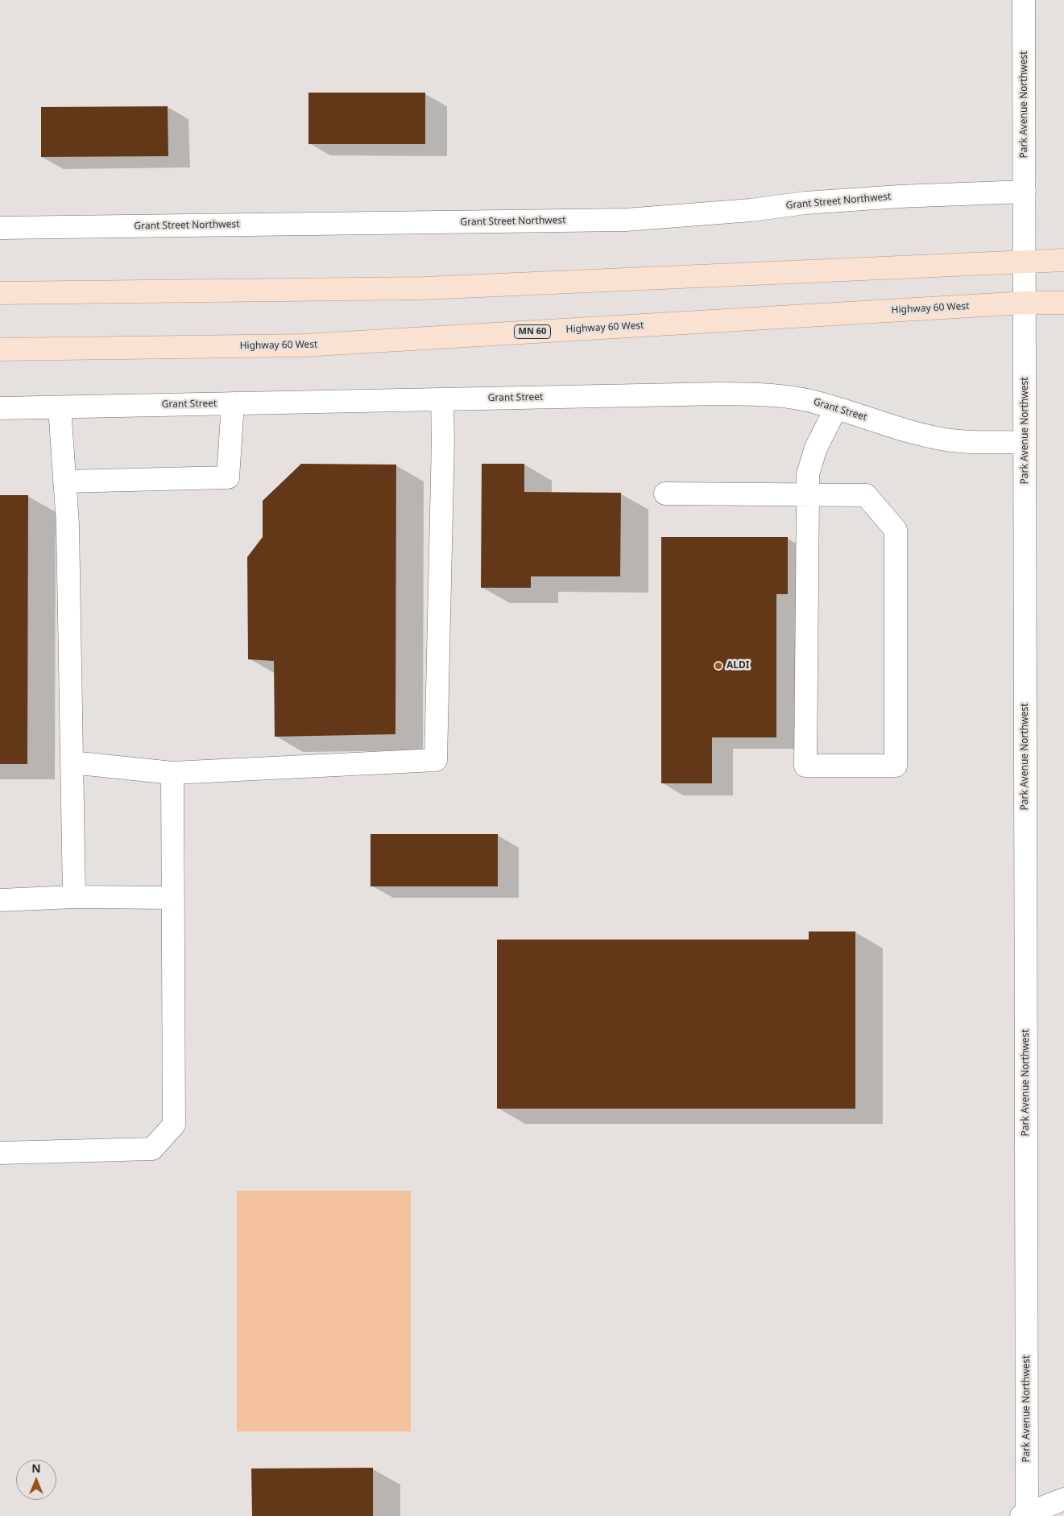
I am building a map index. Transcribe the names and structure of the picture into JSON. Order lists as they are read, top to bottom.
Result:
{
  "streets": {
    "main road": ["Highway 60 West", "MN 60"],
    "street": ["Park Avenue Northwest", "Grant Street Northwest", "Grant Street"]
  },
  "crossings": [
    ["Park Avenue Northwest", "Grant Street Northwest"],
    ["Park Avenue Northwest", "Highway 60 West"],
    ["Park Avenue Northwest", "Grant Street"]
  ],
  "places": ["ALDI"],
  "north": "top"
}
